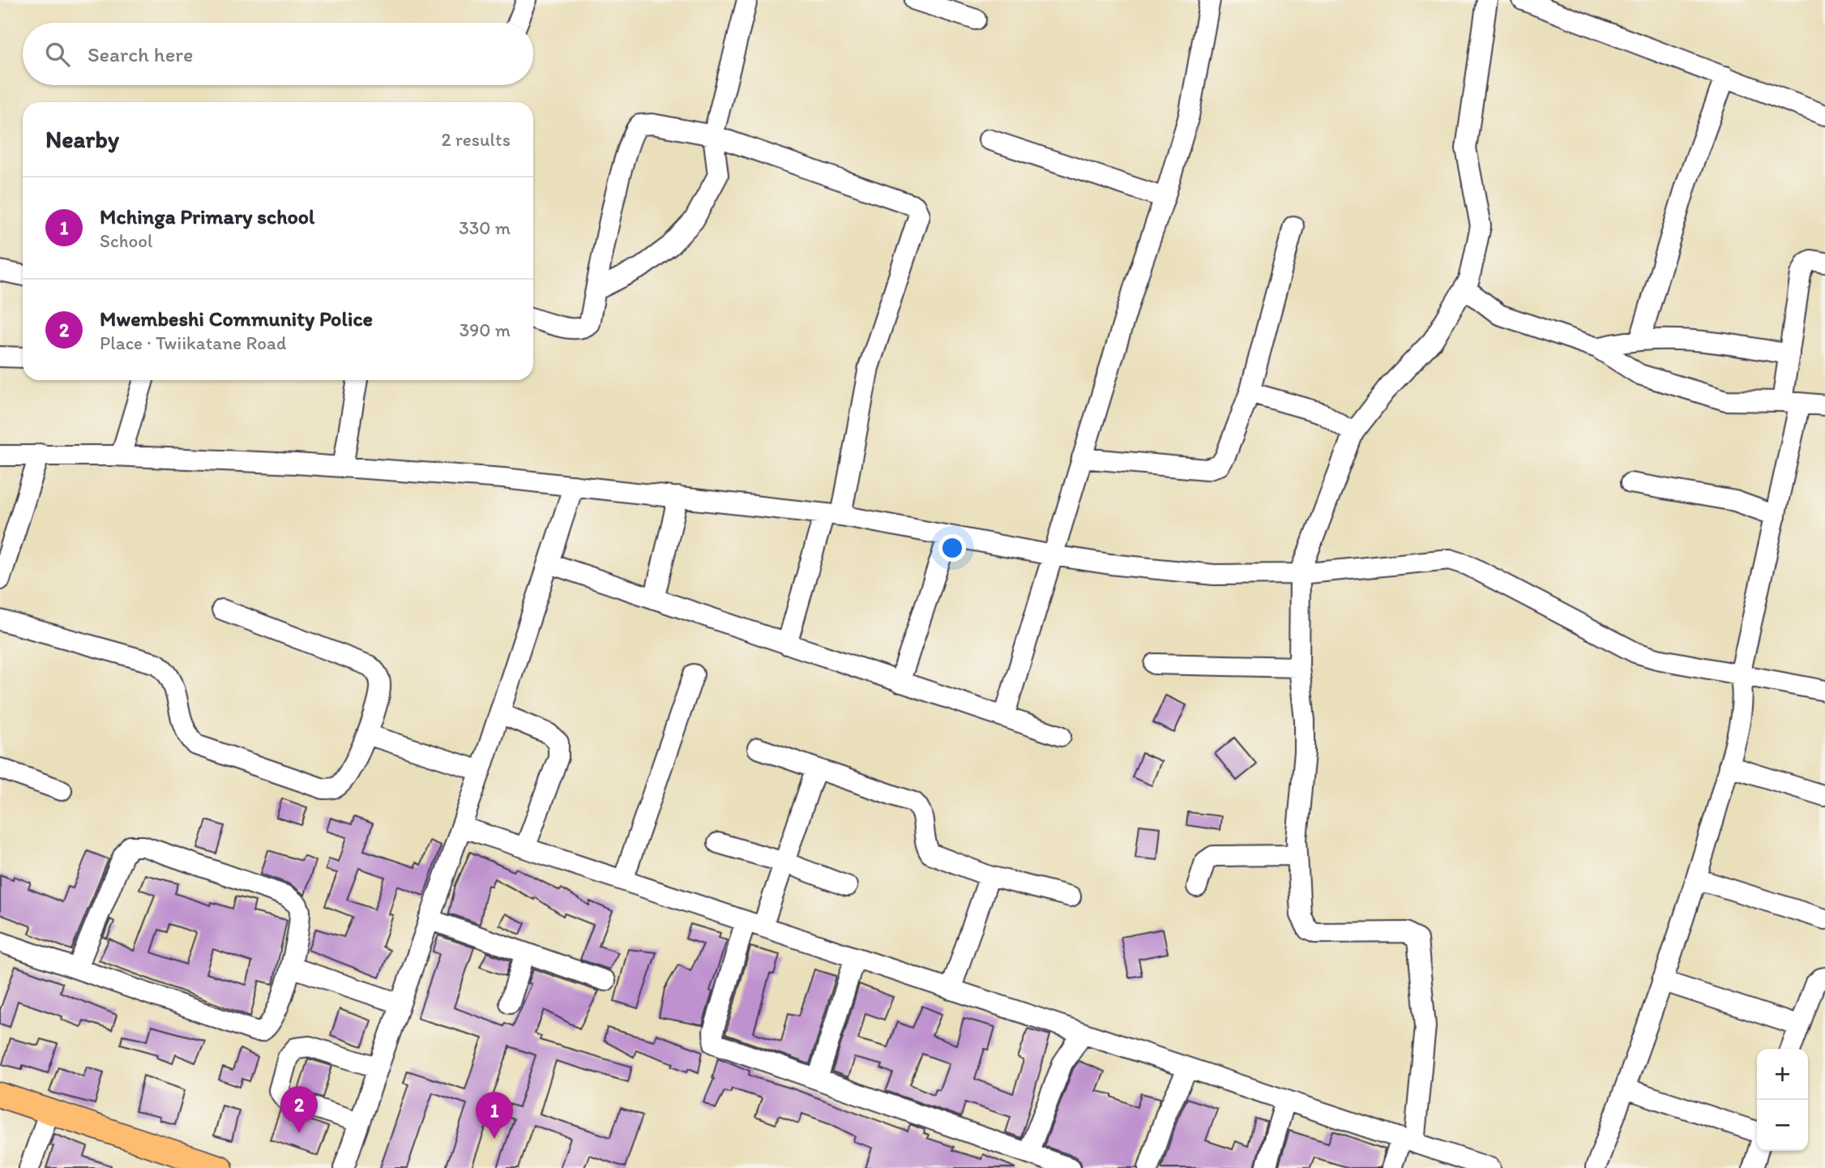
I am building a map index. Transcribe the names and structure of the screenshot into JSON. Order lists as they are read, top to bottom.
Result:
{
  "page": {
    "search": "Search here",
    "heading": ["Nearby", "2 results"],
    "list": [
      {
        "mark": "1",
        "name": "Mchinga Primary school",
        "note": "School",
        "value": "330 m"
      },
      {
        "mark": "2",
        "name": "Mwembeshi Community Police",
        "note": "Place · Twiikatane Road",
        "value": "390 m"
      }
    ],
    "map_buttons": ["+", "−"],
    "pins": ["2", "1"]
  }
}
